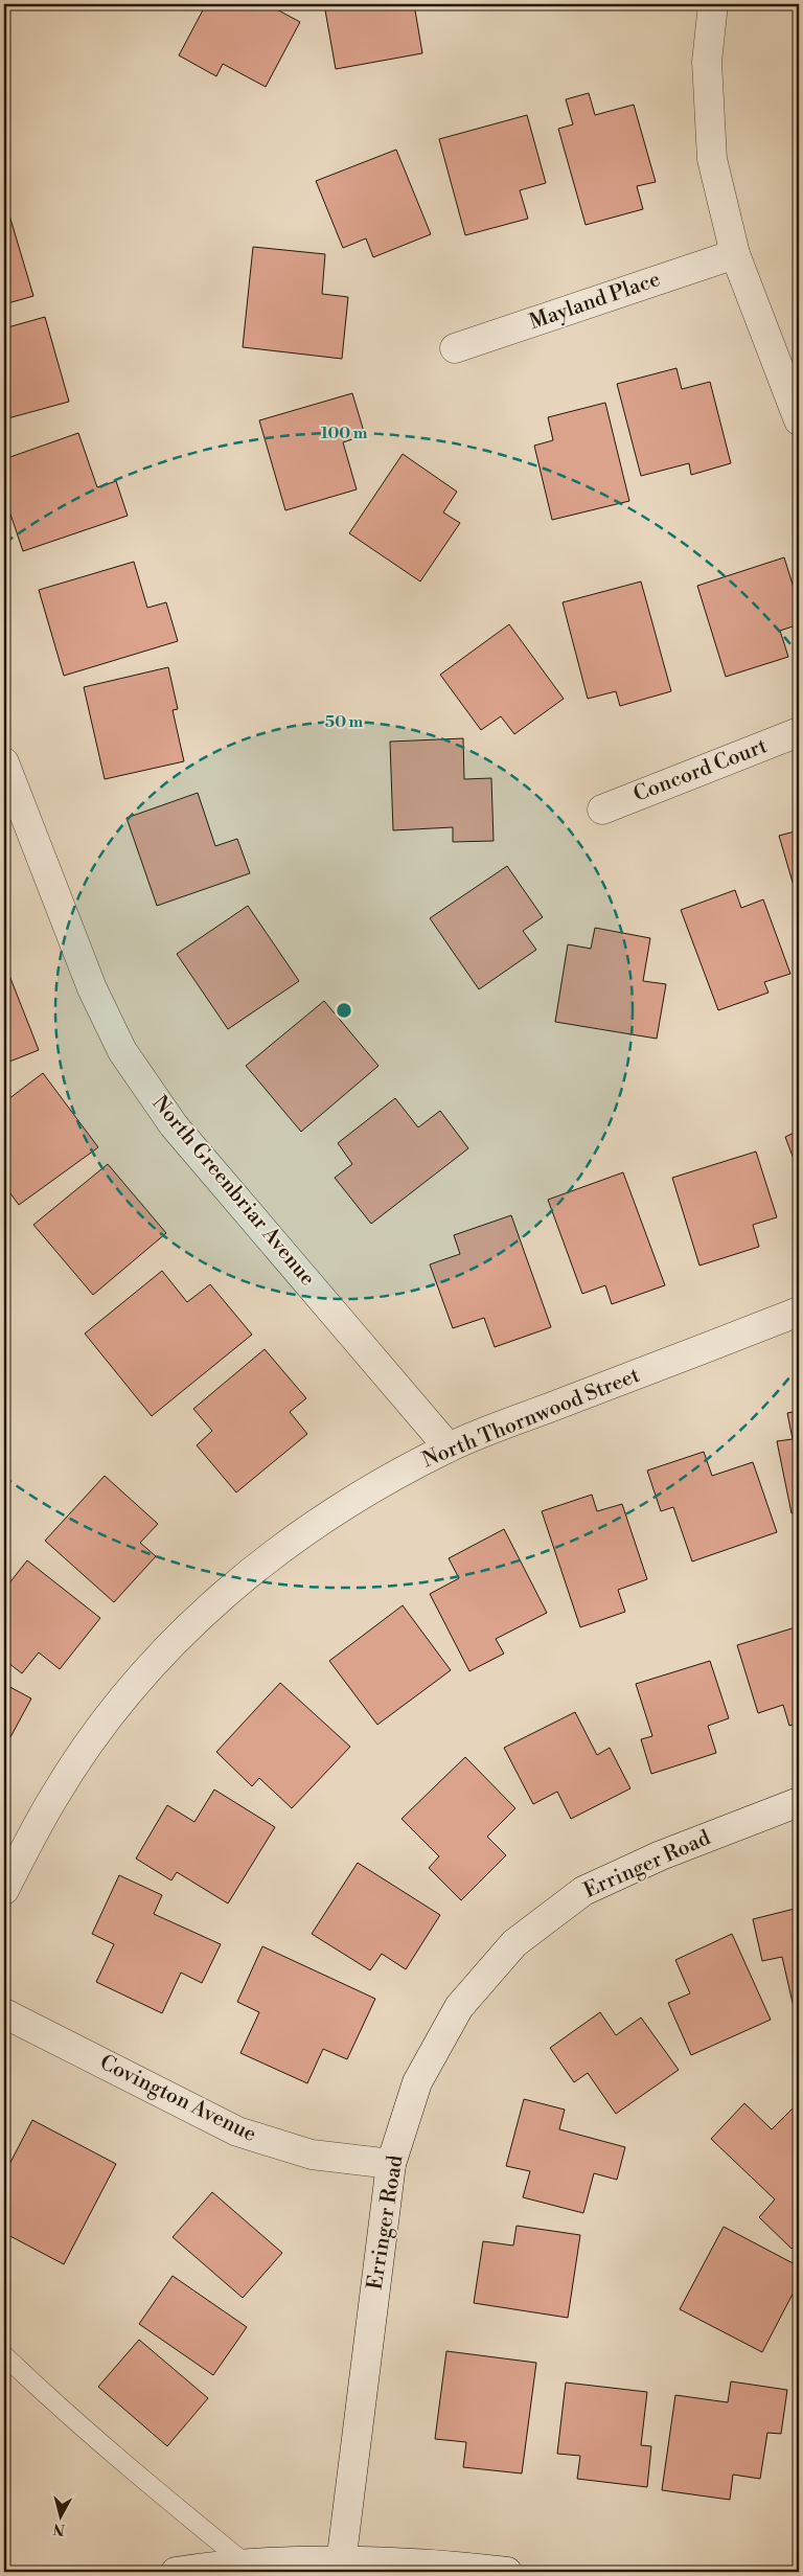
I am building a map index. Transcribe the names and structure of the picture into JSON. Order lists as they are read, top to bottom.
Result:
{
  "streets": {
    "street": [
      "Mayland Place",
      "Concord Court",
      "North Greenbriar Avenue",
      "North Thornwood Street",
      "Erringer Road",
      "Covington Avenue"
    ]
  },
  "crossings": [
    ["North Greenbriar Avenue", "North Thornwood Street"],
    ["Erringer Road", "Covington Avenue"]
  ],
  "north": "bottom",
  "rings": ["100 m", "50 m"]
}
